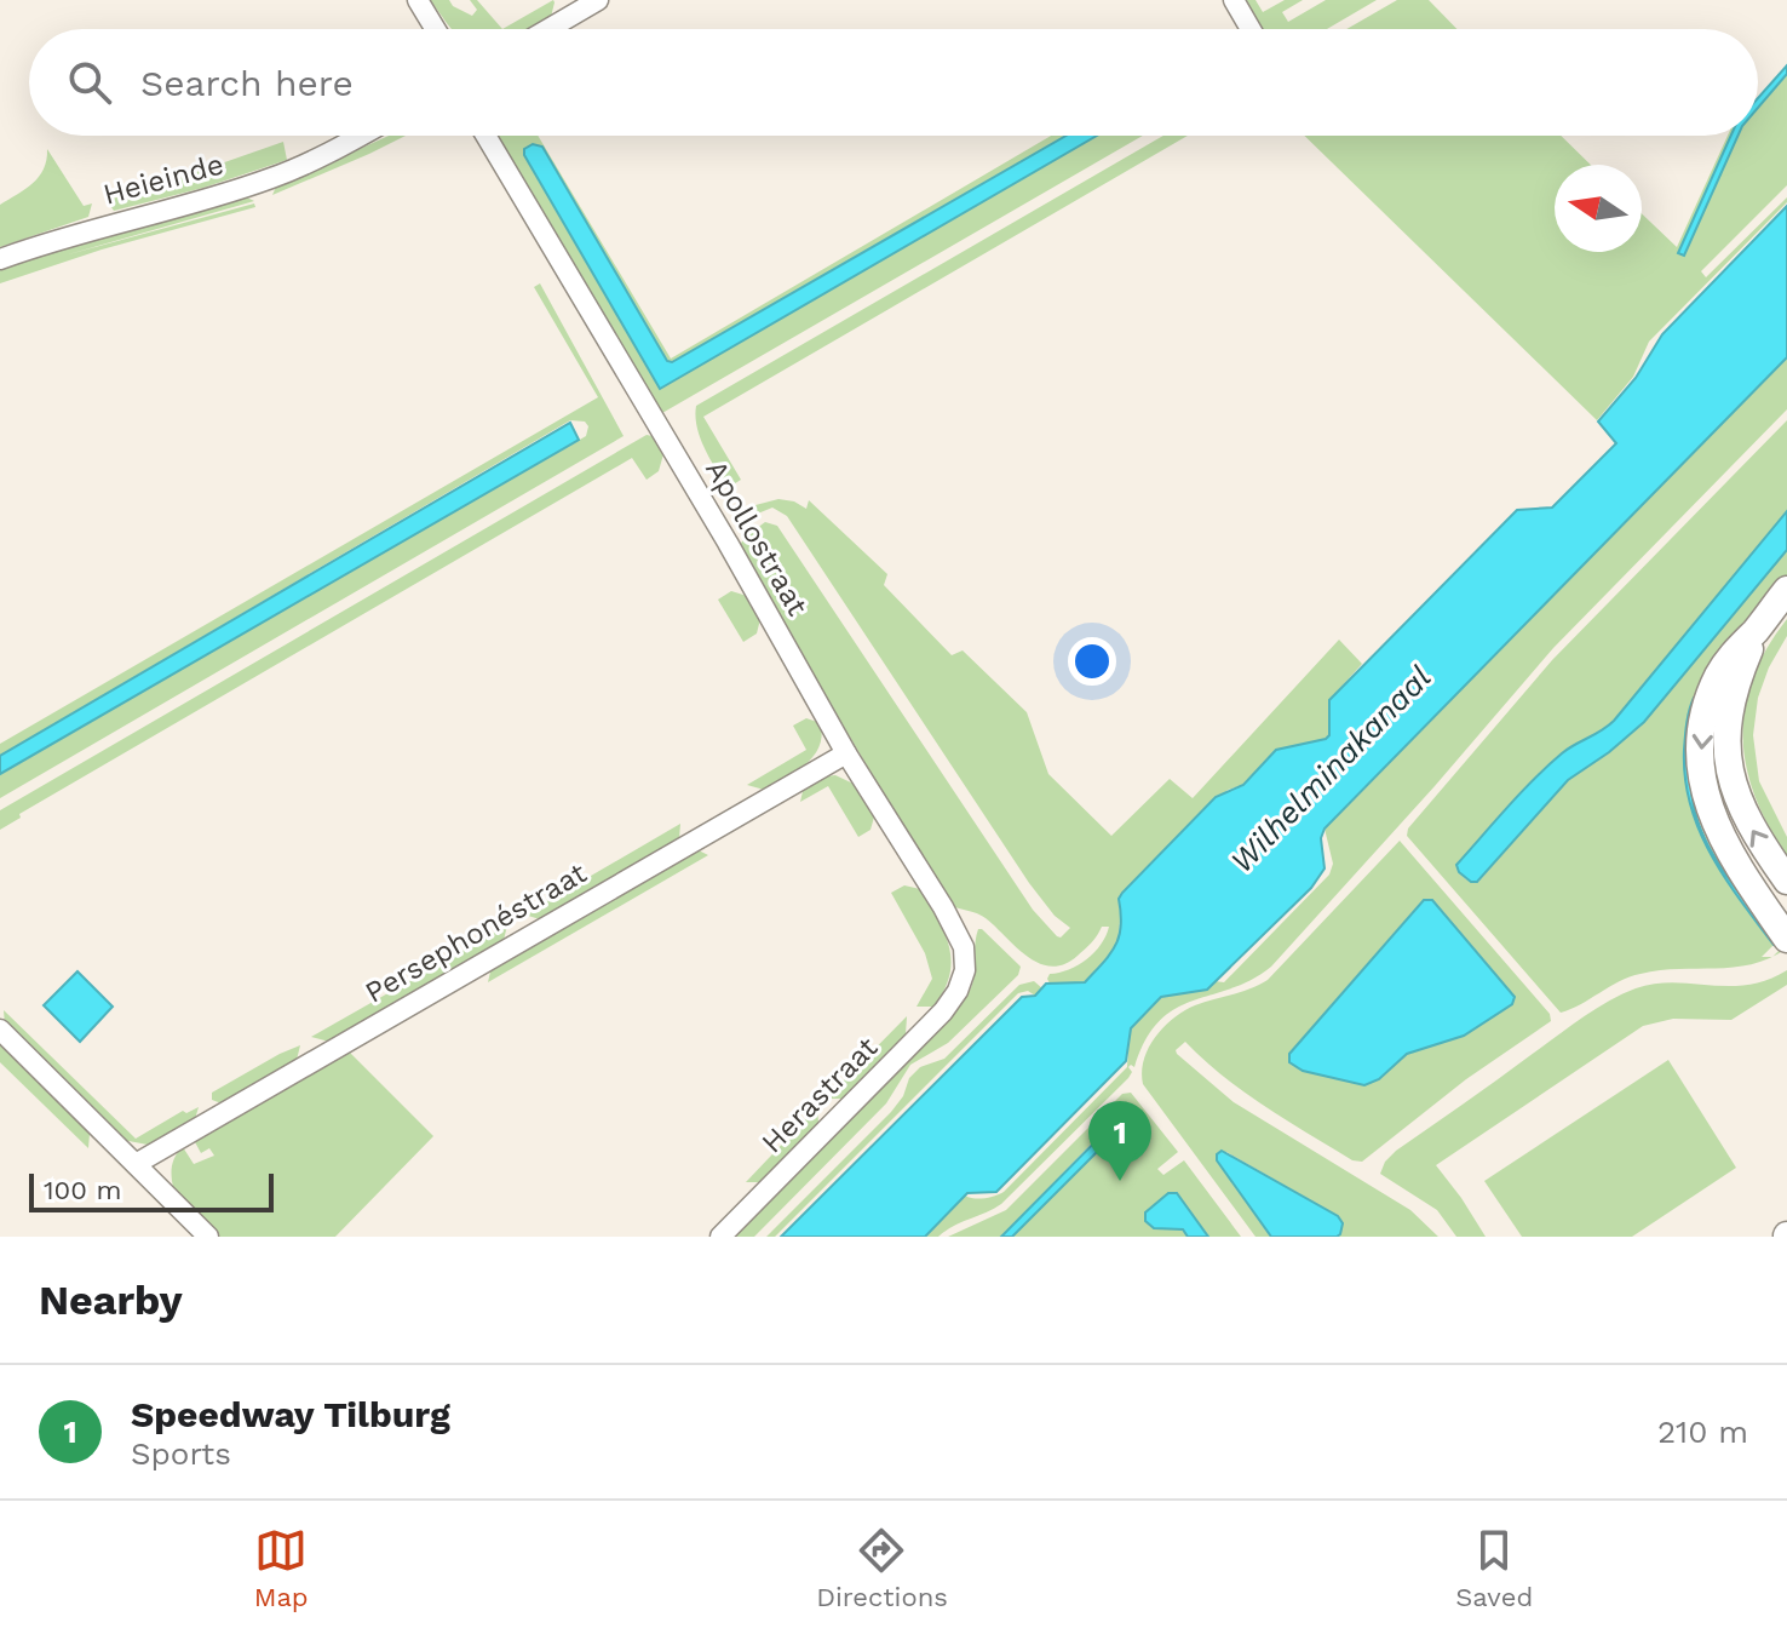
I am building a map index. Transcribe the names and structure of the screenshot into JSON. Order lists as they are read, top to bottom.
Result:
{
  "streets": {
    "street": [
      "Heieinde",
      "Apollostraat",
      "Persephonéstraat",
      "Herastraat"
    ]
  },
  "crossings": [
    ["Apollostraat", "Persephonéstraat"],
    ["Apollostraat", "Herastraat"]
  ],
  "water": ["Wilhelminakanaal"],
  "scale_bar": "100 m",
  "north": "left",
  "page": {
    "search": "Search here",
    "pins": "1",
    "scale": "100 m",
    "heading": "Nearby",
    "list": [
      {
        "mark": "1",
        "name": "Speedway Tilburg",
        "note": "Sports",
        "value": "210 m"
      }
    ],
    "nav": ["Map", "Directions", "Saved"]
  }
}
